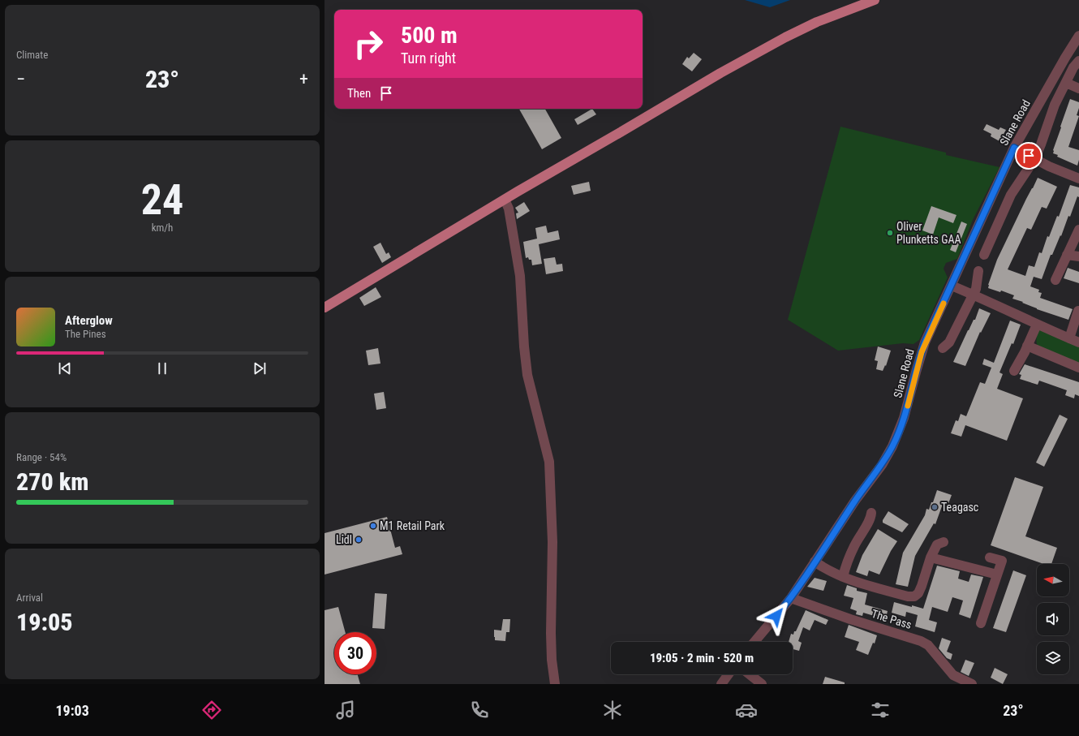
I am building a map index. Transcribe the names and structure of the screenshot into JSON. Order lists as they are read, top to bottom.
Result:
{
  "streets": {
    "street": ["Slane Road", "The Pass"]
  },
  "crossings": [
    ["Slane Road", "The Pass"]
  ],
  "places": [
    "Oliver Plunketts GAA",
    "Teagasc",
    "M1 Retail Park",
    "Lidl"
  ],
  "north": "left",
  "page": {
    "tile": [
      "Climate",
      ["24", "km/h"],
      ["Range · 54%", "270 km"],
      ["Arrival", "19:05"]
    ],
    "turn": ["500 m", "Turn right"],
    "heat": ["−", "23°", "+"],
    "then": "Then",
    "song": ["Afterglow", "The Pines"],
    "limit": "30",
    "trip": "19:05 · 2 min · 520 m",
    "tabs": ["19:03", "23°"]
  }
}
